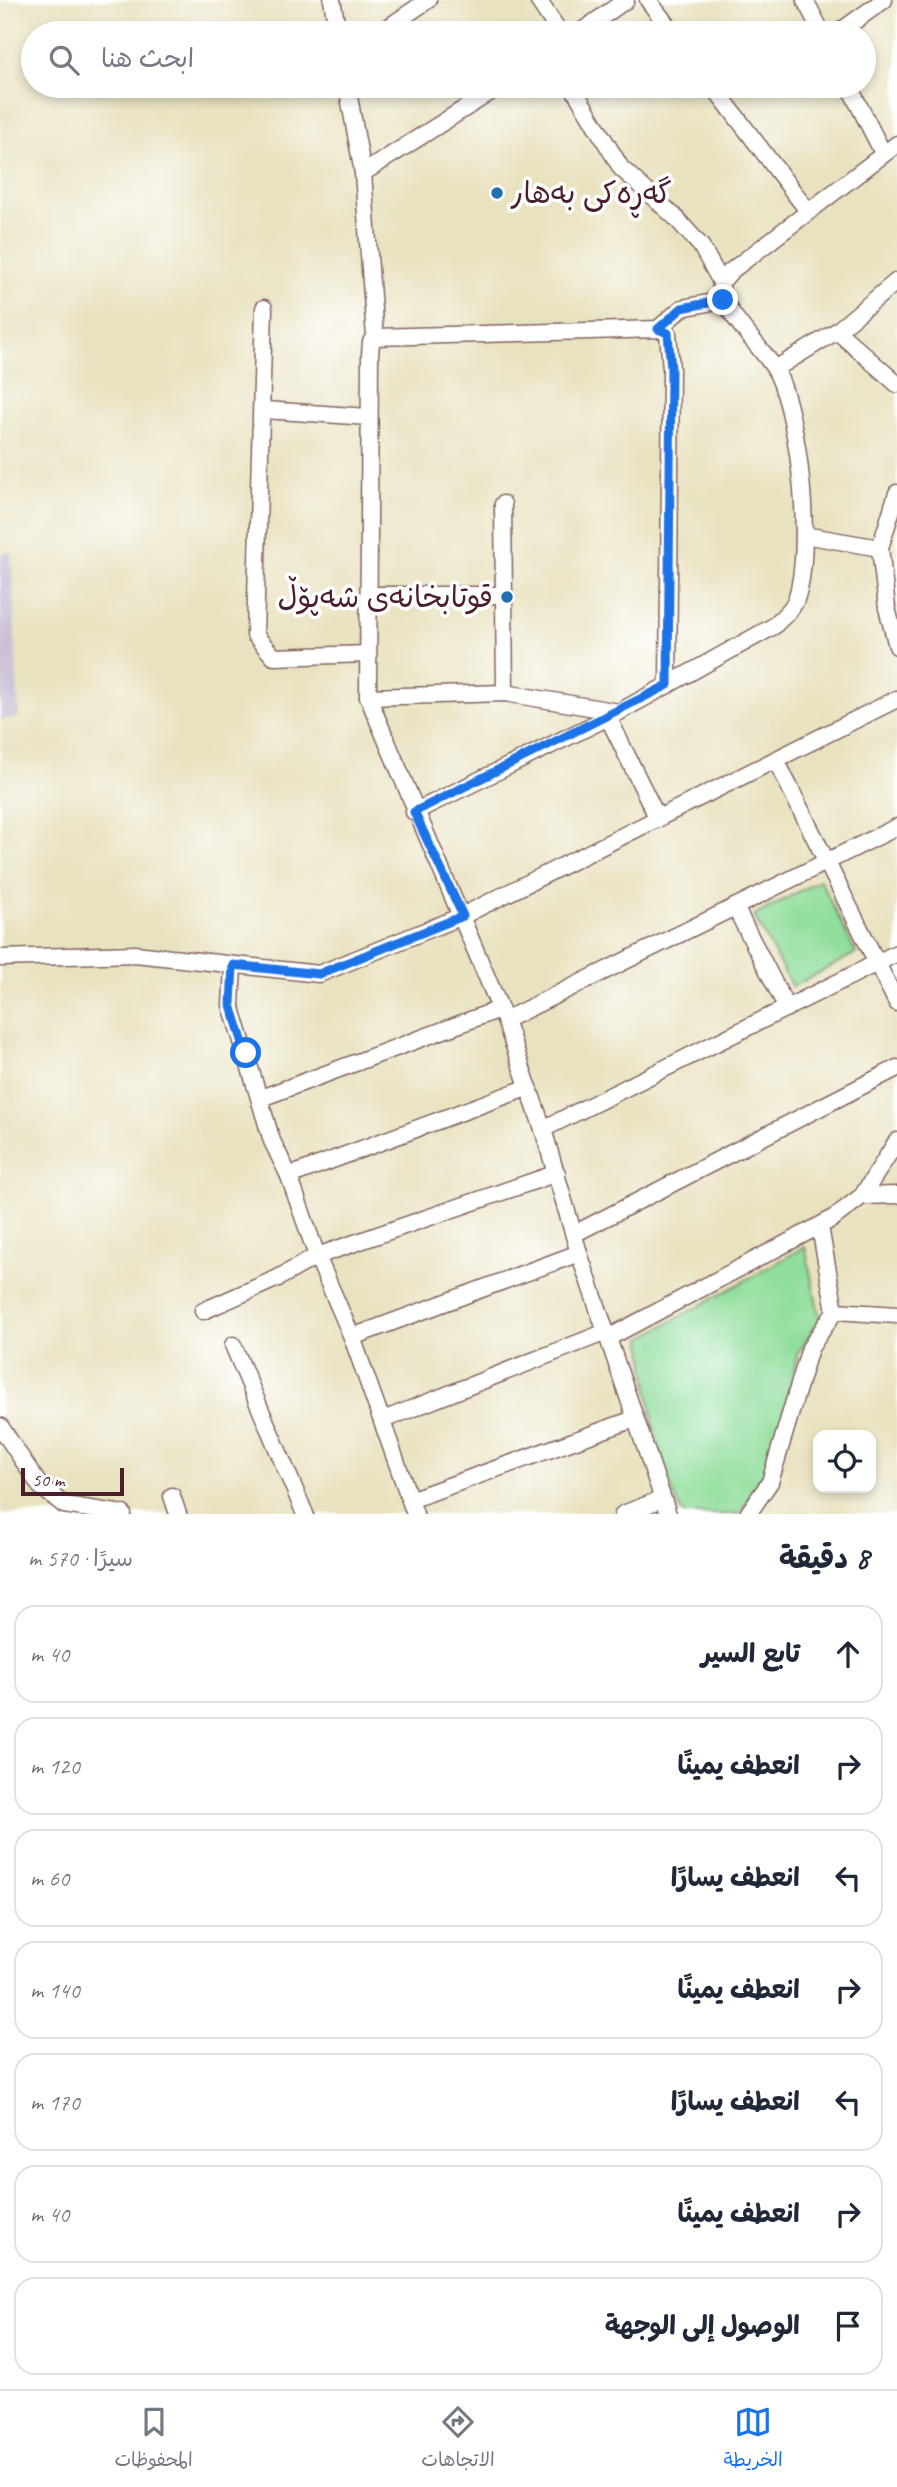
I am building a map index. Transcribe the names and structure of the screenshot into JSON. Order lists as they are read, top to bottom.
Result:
{
  "places": ["گەڕەکی بەهار", "قوتابخانەی شەپۆڵ"],
  "scale_bar": "50 m",
  "page": {
    "search": "ابحث هنا",
    "scale": "50 m",
    "heading": ["8 دقيقة", "سيرًا · 570 m"],
    "list": [
      ["تابع السير", "40 m"],
      ["انعطف يمينًا", "120 m"],
      ["انعطف يسارًا", "60 m"],
      ["انعطف يمينًا", "140 m"],
      ["انعطف يسارًا", "170 m"],
      ["انعطف يمينًا", "40 m"],
      "الوصول إلى الوجهة"
    ],
    "nav": ["الخريطة", "الاتجاهات", "المحفوظات"]
  }
}
